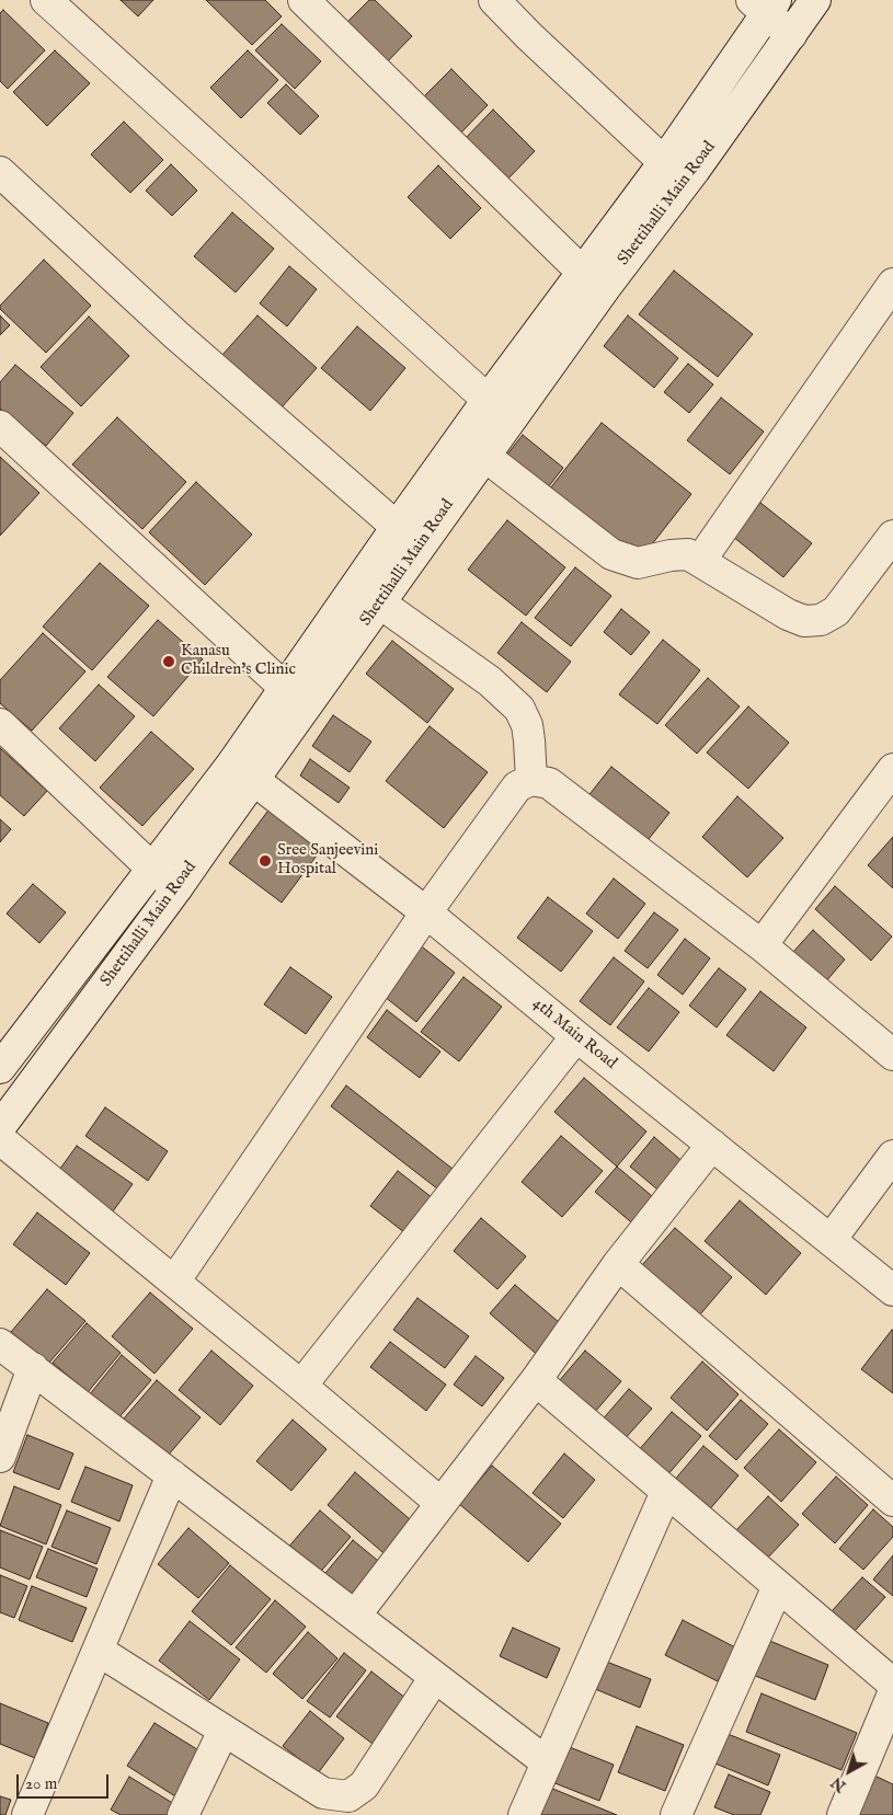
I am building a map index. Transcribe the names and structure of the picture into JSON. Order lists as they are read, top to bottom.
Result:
{
  "streets": {
    "street": ["Shettihalli Main Road", "4th Main Road"]
  },
  "crossings": [
    ["Shettihalli Main Road", "4th Main Road"]
  ],
  "places": ["Kanasu Children's Clinic", "Sree Sanjeevini Hospital"],
  "scale_bar": "20 m",
  "north": "bottom left"
}
